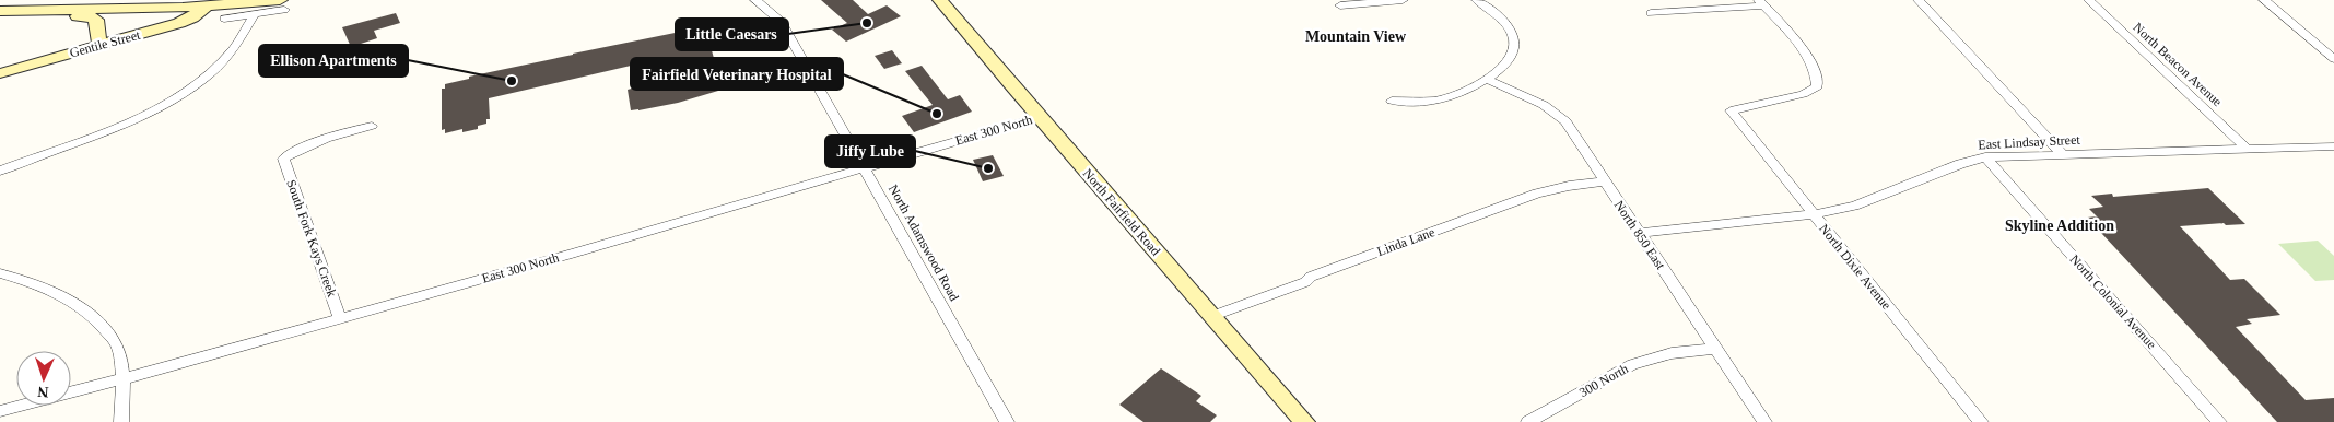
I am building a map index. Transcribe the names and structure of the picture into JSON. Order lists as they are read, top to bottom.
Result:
{
  "streets": {
    "main road": ["Gentile Street", "North Fairfield Road"],
    "street": [
      "North Beacon Avenue",
      "East 300 North",
      "East Lindsay Street",
      "North 850 East",
      "South Fork Kays Creek",
      "Linda Lane",
      "North Adamswood Road",
      "North Dixie Avenue",
      "North Colonial Avenue",
      "300 North"
    ]
  },
  "crossings": [
    ["North Beacon Avenue", "East Lindsay Street"],
    ["East 300 North", "North Fairfield Road"],
    ["East 300 North", "South Fork Kays Creek"],
    ["East 300 North", "North Adamswood Road"],
    ["East Lindsay Street", "North 850 East"],
    ["East Lindsay Street", "North Dixie Avenue"],
    ["East Lindsay Street", "North Colonial Avenue"],
    ["North Fairfield Road", "Linda Lane"],
    ["North 850 East", "Linda Lane"],
    ["North 850 East", "300 North"]
  ],
  "districts": ["Mountain View", "Skyline Addition"],
  "places": [
    "Little Caesars",
    "Ellison Apartments",
    "Fairfield Veterinary Hospital",
    "Jiffy Lube"
  ],
  "north": "bottom"
}
